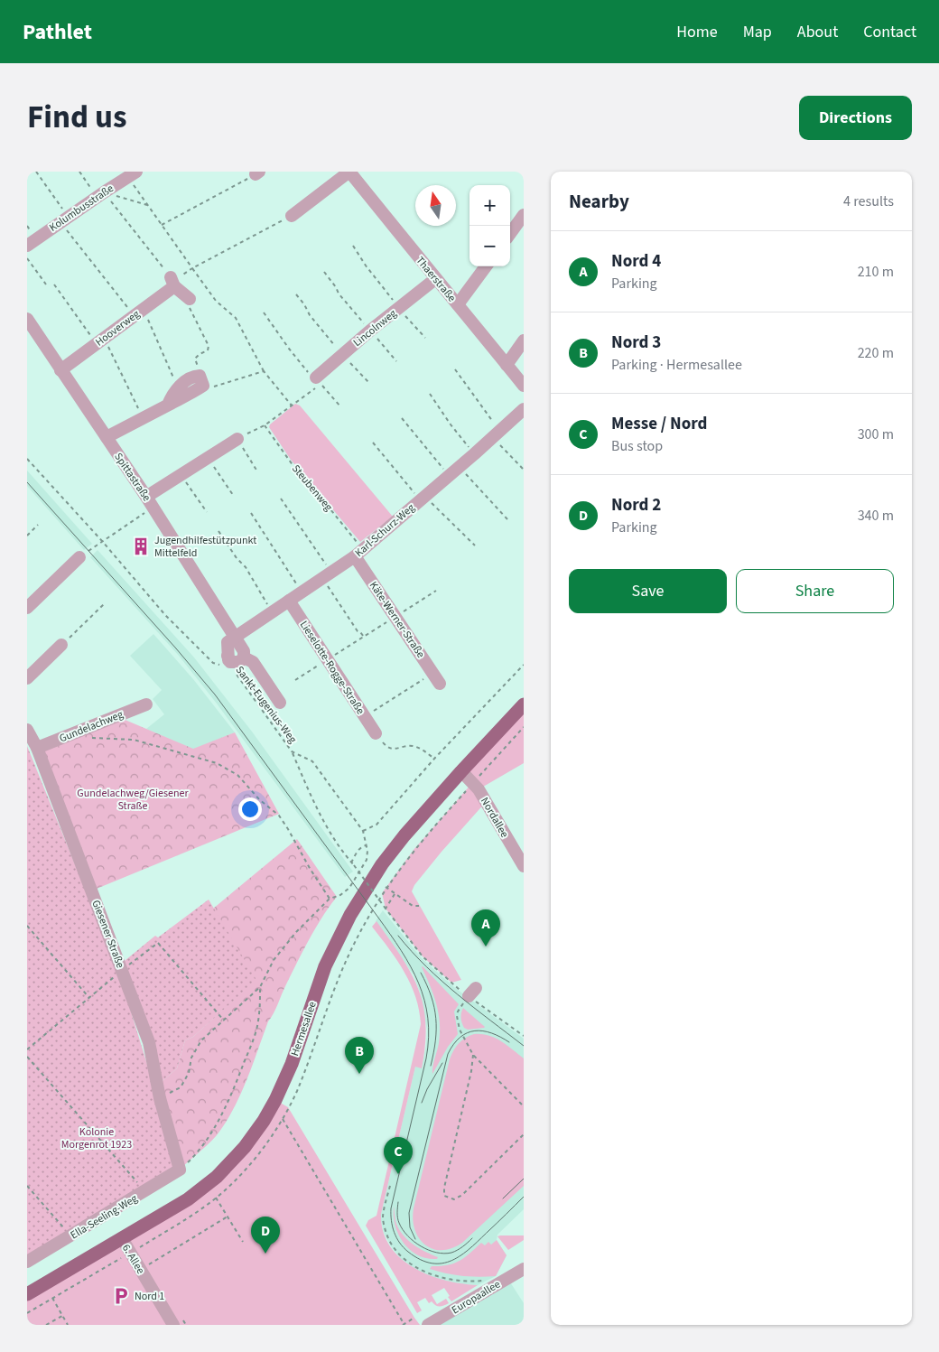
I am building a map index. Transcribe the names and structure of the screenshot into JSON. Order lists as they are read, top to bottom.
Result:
{
  "streets": {
    "main road": ["Hermesallee"],
    "street": [
      "Kolumbusstraße",
      "Thaerstraße",
      "Hooverweg",
      "Lincolnweg",
      "Spittastraße",
      "Karl-Schurz-Weg",
      "Käte-Werner-Straße",
      "Lieselotte-Rogge-Straße",
      "Gundelachweg",
      "Nordallee",
      "Giesener Straße",
      "Ella-Seeling-Weg",
      "6. Allee",
      "Europaallee"
    ],
    "path": ["Steubenweg", "Sankt-Eugenius-Weg"]
  },
  "crossings": [
    ["Thaerstraße", "Lincolnweg"],
    ["Hooverweg", "Spittastraße"],
    ["Spittastraße", "Karl-Schurz-Weg"],
    ["Steubenweg", "Karl-Schurz-Weg"],
    ["Steubenweg", "Käte-Werner-Straße"],
    ["Karl-Schurz-Weg", "Käte-Werner-Straße"],
    ["Karl-Schurz-Weg", "Lieselotte-Rogge-Straße"],
    ["Sankt-Eugenius-Weg", "Giesener Straße"],
    ["Gundelachweg", "Giesener Straße"],
    ["Nordallee", "Hermesallee"],
    ["Giesener Straße", "Ella-Seeling-Weg"],
    ["Hermesallee", "6. Allee"]
  ],
  "parks": ["Gundelachweg/Giesener Straße", "Kolonie Morgenrot 1923"],
  "places": {
    "building": ["Jugendhilfestützpunkt Mittelfeld"],
    "parking": ["Nord 1"]
  },
  "north": "top",
  "page": {
    "header": "Pathlet",
    "nav": [
      "Home",
      "Map",
      "About",
      "Contact"
    ],
    "title": "Find us",
    "buttons": [
      "Directions",
      ["Save", "Share"]
    ],
    "heading": ["Nearby", "4 results"],
    "map_buttons": ["+", "−"],
    "list": [
      {
        "mark": "A",
        "name": "Nord 4",
        "note": "Parking",
        "value": "210 m"
      },
      {
        "mark": "B",
        "name": "Nord 3",
        "note": "Parking · Hermesallee",
        "value": "220 m"
      },
      {
        "mark": "C",
        "name": "Messe / Nord",
        "note": "Bus stop",
        "value": "300 m"
      },
      {
        "mark": "D",
        "name": "Nord 2",
        "note": "Parking",
        "value": "340 m"
      }
    ],
    "pins": [
      "A",
      "B",
      "C",
      "D"
    ]
  }
}
